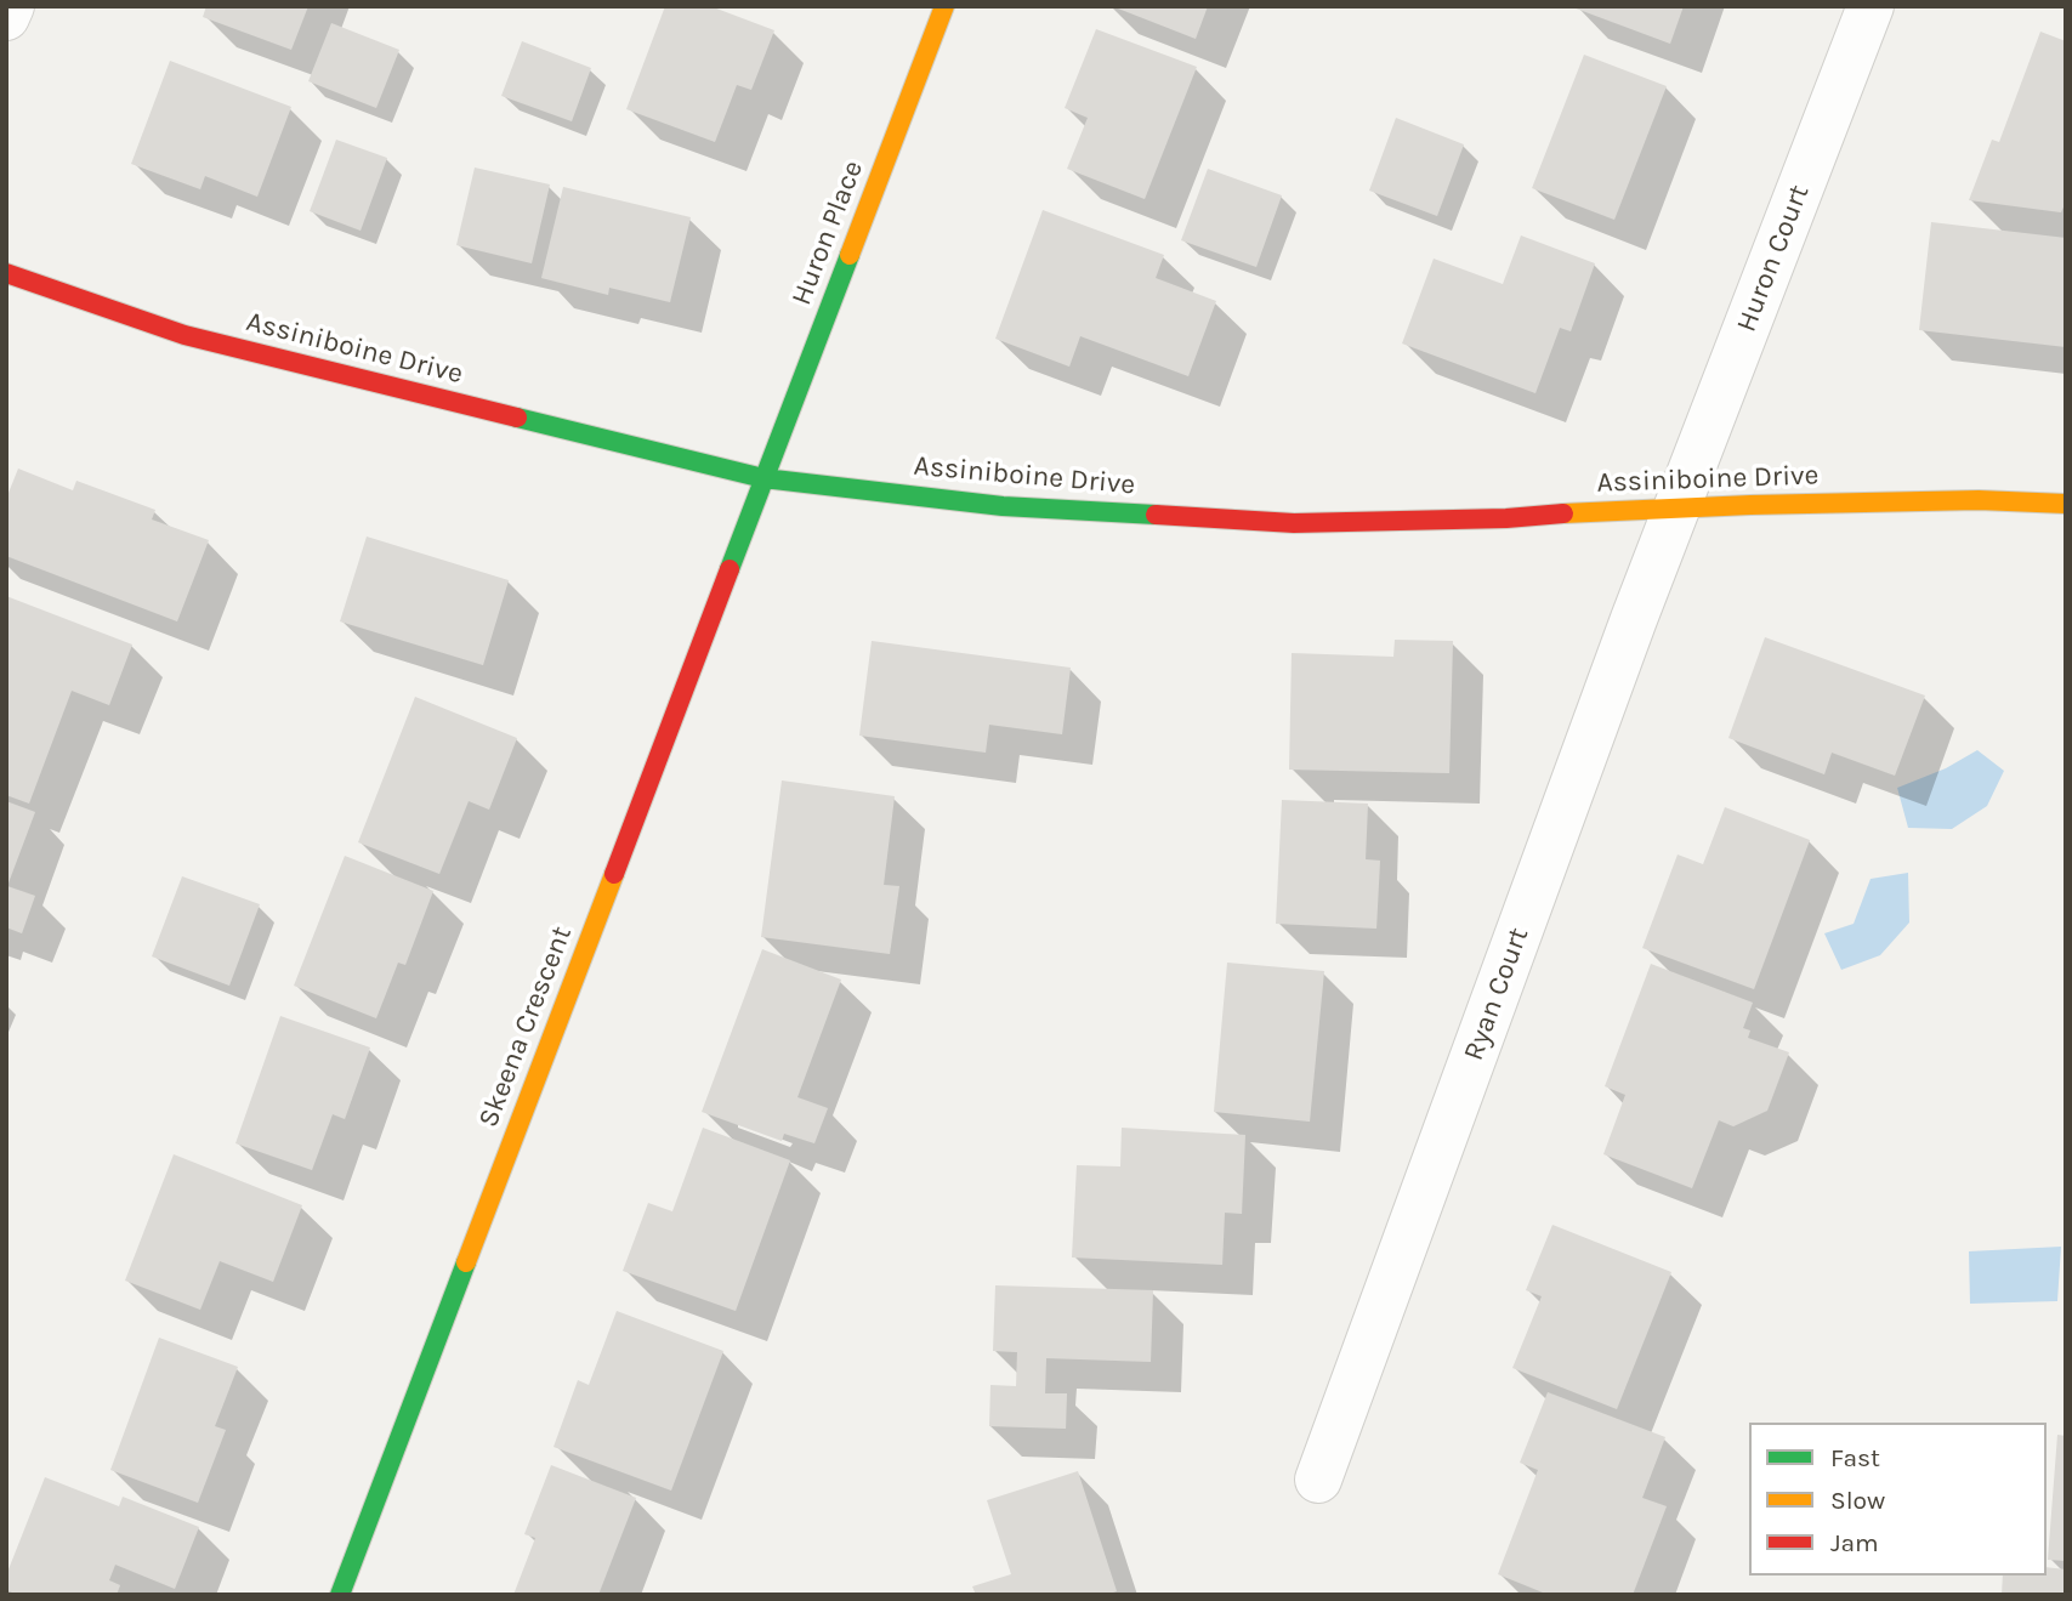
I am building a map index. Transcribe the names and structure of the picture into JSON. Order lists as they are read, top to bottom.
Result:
{
  "streets": {
    "street": [
      "Huron Place",
      "Huron Court",
      "Assiniboine Drive",
      "Ryan Court",
      "Skeena Crescent"
    ]
  },
  "crossings": [
    ["Huron Place", "Assiniboine Drive"],
    ["Huron Place", "Skeena Crescent"],
    ["Huron Court", "Assiniboine Drive"],
    ["Huron Court", "Ryan Court"],
    ["Assiniboine Drive", "Ryan Court"],
    ["Assiniboine Drive", "Skeena Crescent"]
  ],
  "legend": ["Fast", "Slow", "Jam"]
}
